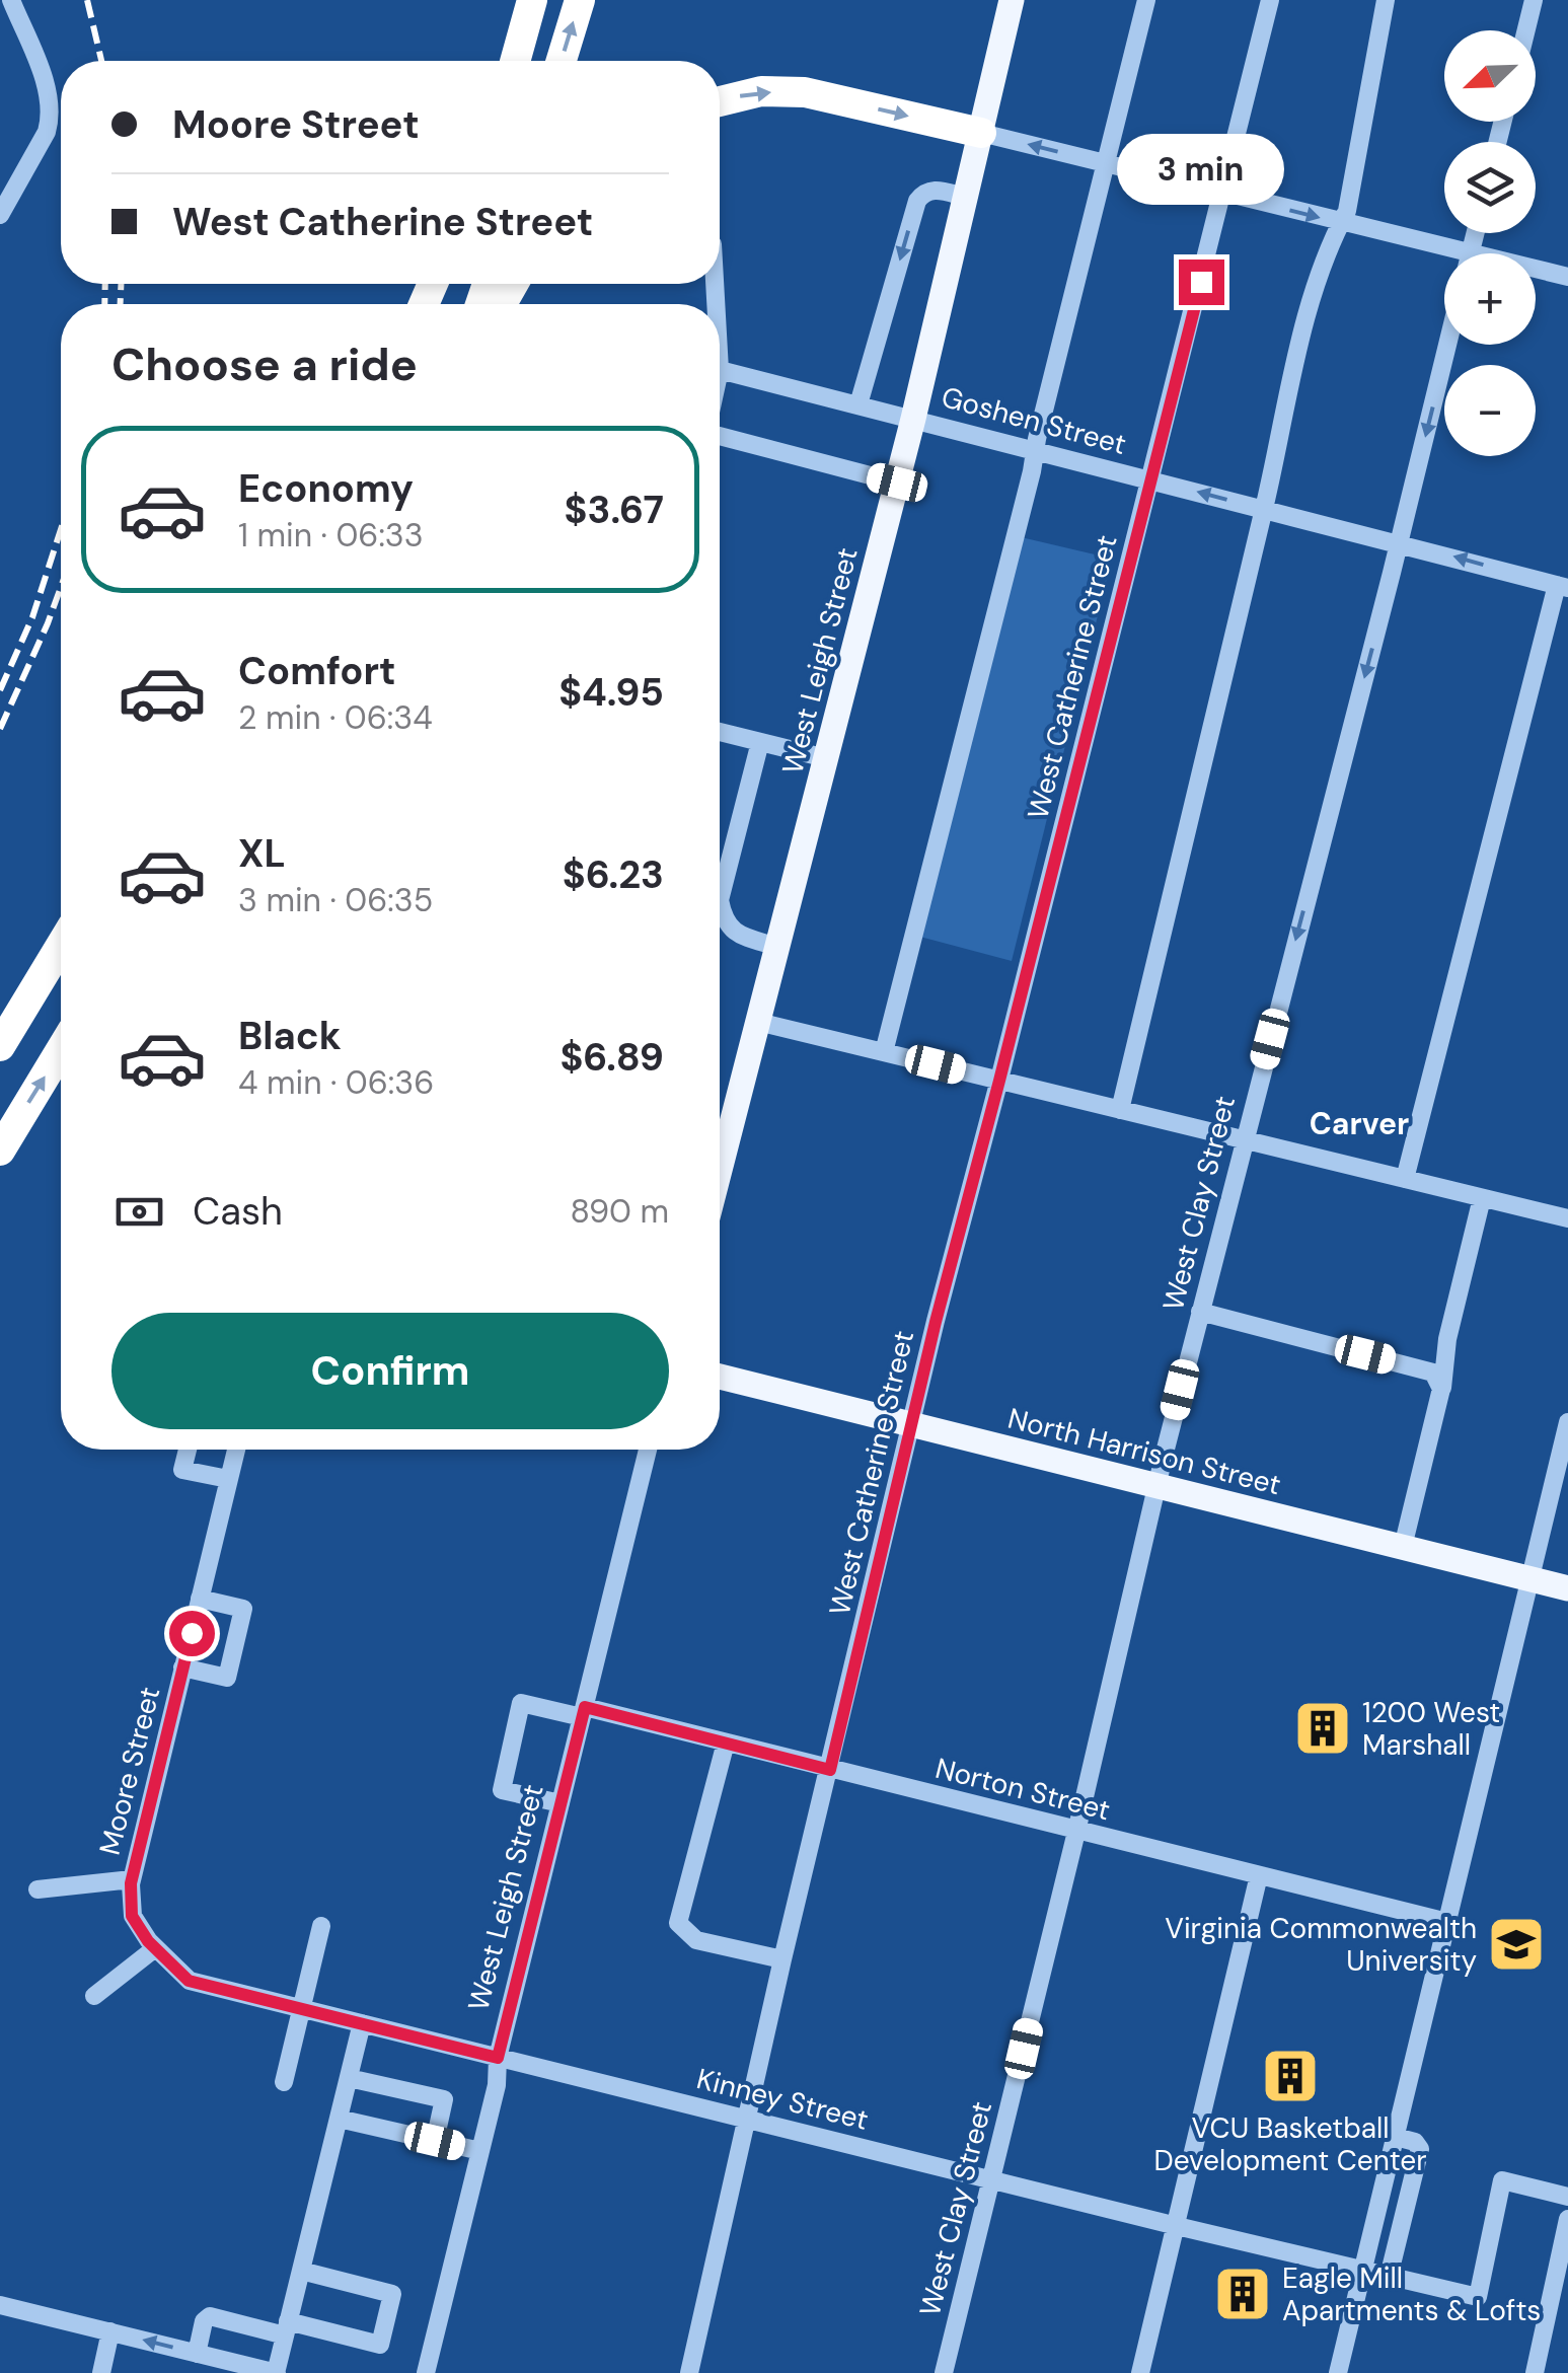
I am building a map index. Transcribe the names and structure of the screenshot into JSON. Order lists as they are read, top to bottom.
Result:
{
  "streets": {
    "main road": ["West Leigh Street", "North Harrison Street"],
    "street": [
      "Goshen Street",
      "West Catherine Street",
      "West Clay Street",
      "Moore Street",
      "Norton Street",
      "Kinney Street"
    ]
  },
  "crossings": [
    ["Goshen Street", "West Leigh Street"],
    ["Goshen Street", "West Catherine Street"],
    ["Goshen Street", "West Clay Street"],
    ["West Leigh Street", "Norton Street"],
    ["West Leigh Street", "Kinney Street"],
    ["West Catherine Street", "North Harrison Street"],
    ["West Catherine Street", "Norton Street"],
    ["West Catherine Street", "Kinney Street"],
    ["West Clay Street", "North Harrison Street"],
    ["West Clay Street", "Norton Street"],
    ["West Clay Street", "Kinney Street"],
    ["Moore Street", "Kinney Street"]
  ],
  "districts": ["Carver"],
  "places": {
    "building": ["1200 West Marshall", "VCU Basketball Development Center", "Eagle Mill Apartments & Lofts"],
    "school or university": ["Virginia Commonwealth University"]
  },
  "north": "bottom left",
  "page": {
    "map_buttons": ["+", "−"],
    "banner": ["Moore Street", "West Catherine Street"],
    "bubble": "3 min",
    "heading": "Choose a ride",
    "list": [
      {
        "name": "Economy",
        "note": "1 min · 06:33",
        "value": "$3.67"
      },
      {
        "name": "Comfort",
        "note": "2 min · 06:34",
        "value": "$4.95"
      },
      {
        "name": "XL",
        "note": "3 min · 06:35",
        "value": "$6.23"
      },
      {
        "name": "Black",
        "note": "4 min · 06:36",
        "value": "$6.89"
      }
    ],
    "pay": ["Cash", "890 m"],
    "buttons": "Confirm"
  }
}
